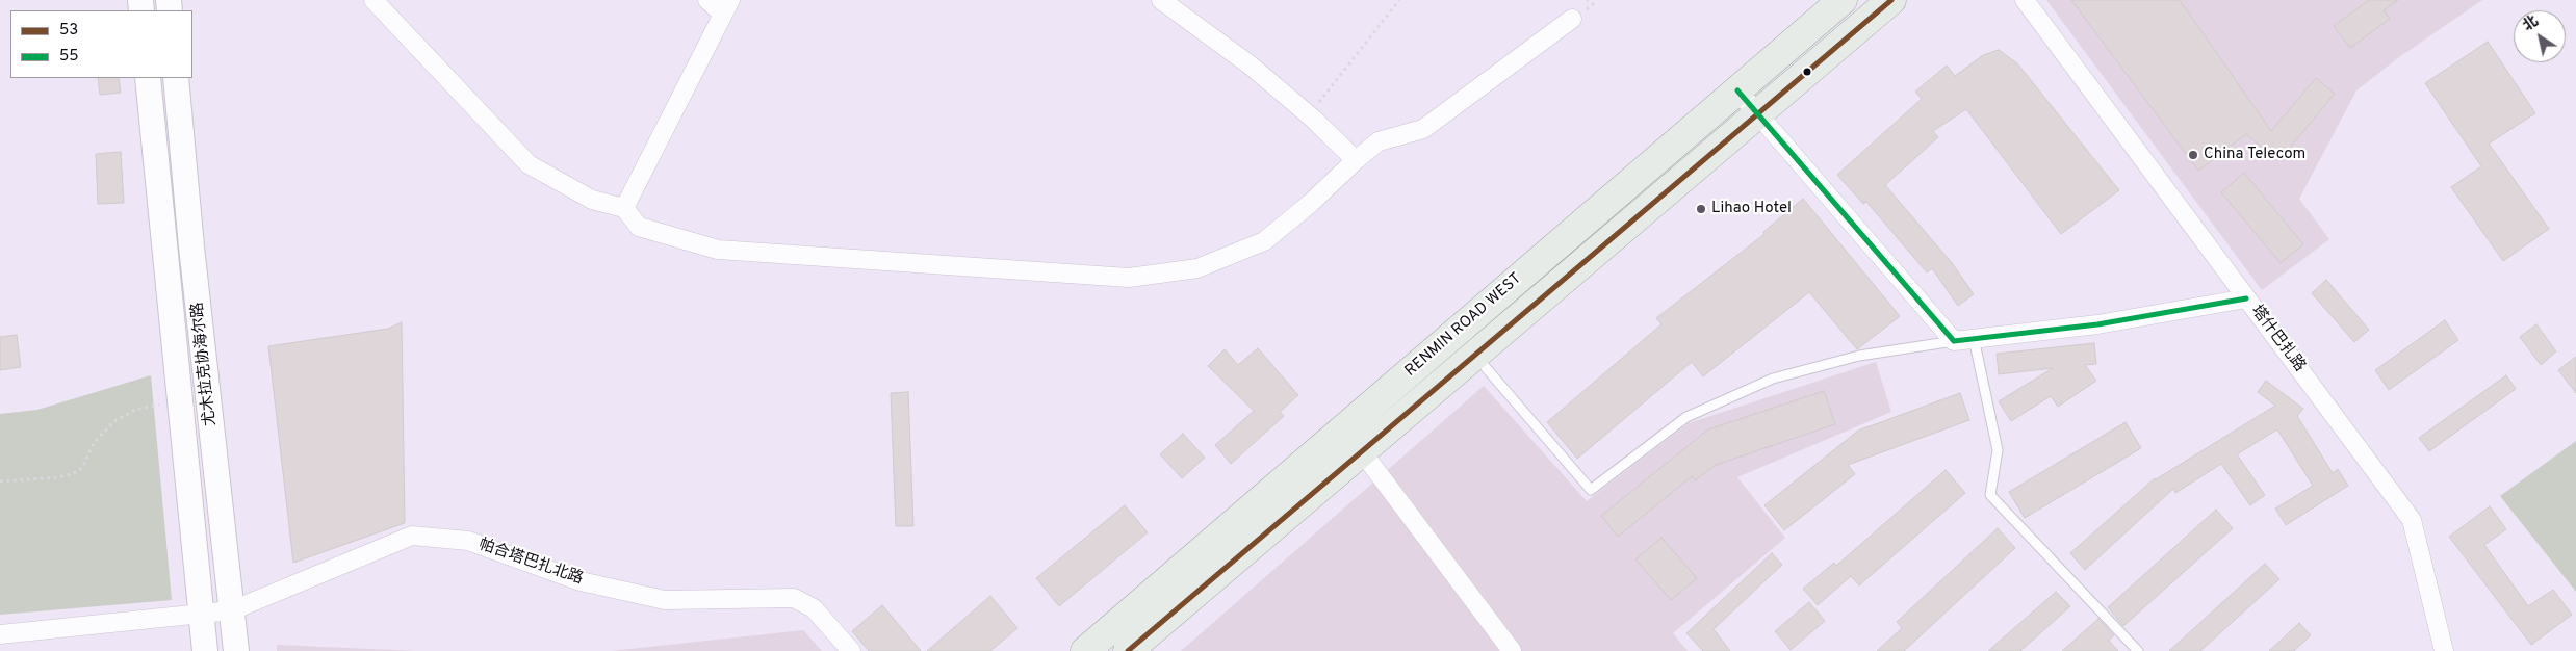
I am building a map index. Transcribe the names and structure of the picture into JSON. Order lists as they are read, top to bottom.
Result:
{
  "streets": {
    "main road": ["RENMIN ROAD WEST", "尤木拉克协海尔路"],
    "street": ["塔什巴扎路", "帕合塔巴扎北路"]
  },
  "crossings": [
    ["尤木拉克协海尔路", "帕合塔巴扎北路"]
  ],
  "places": ["China Telecom", "Lihao Hotel"],
  "lines": ["transit line 53", "transit line 55"],
  "legend": ["53", "55"],
  "north": "top left"
}
